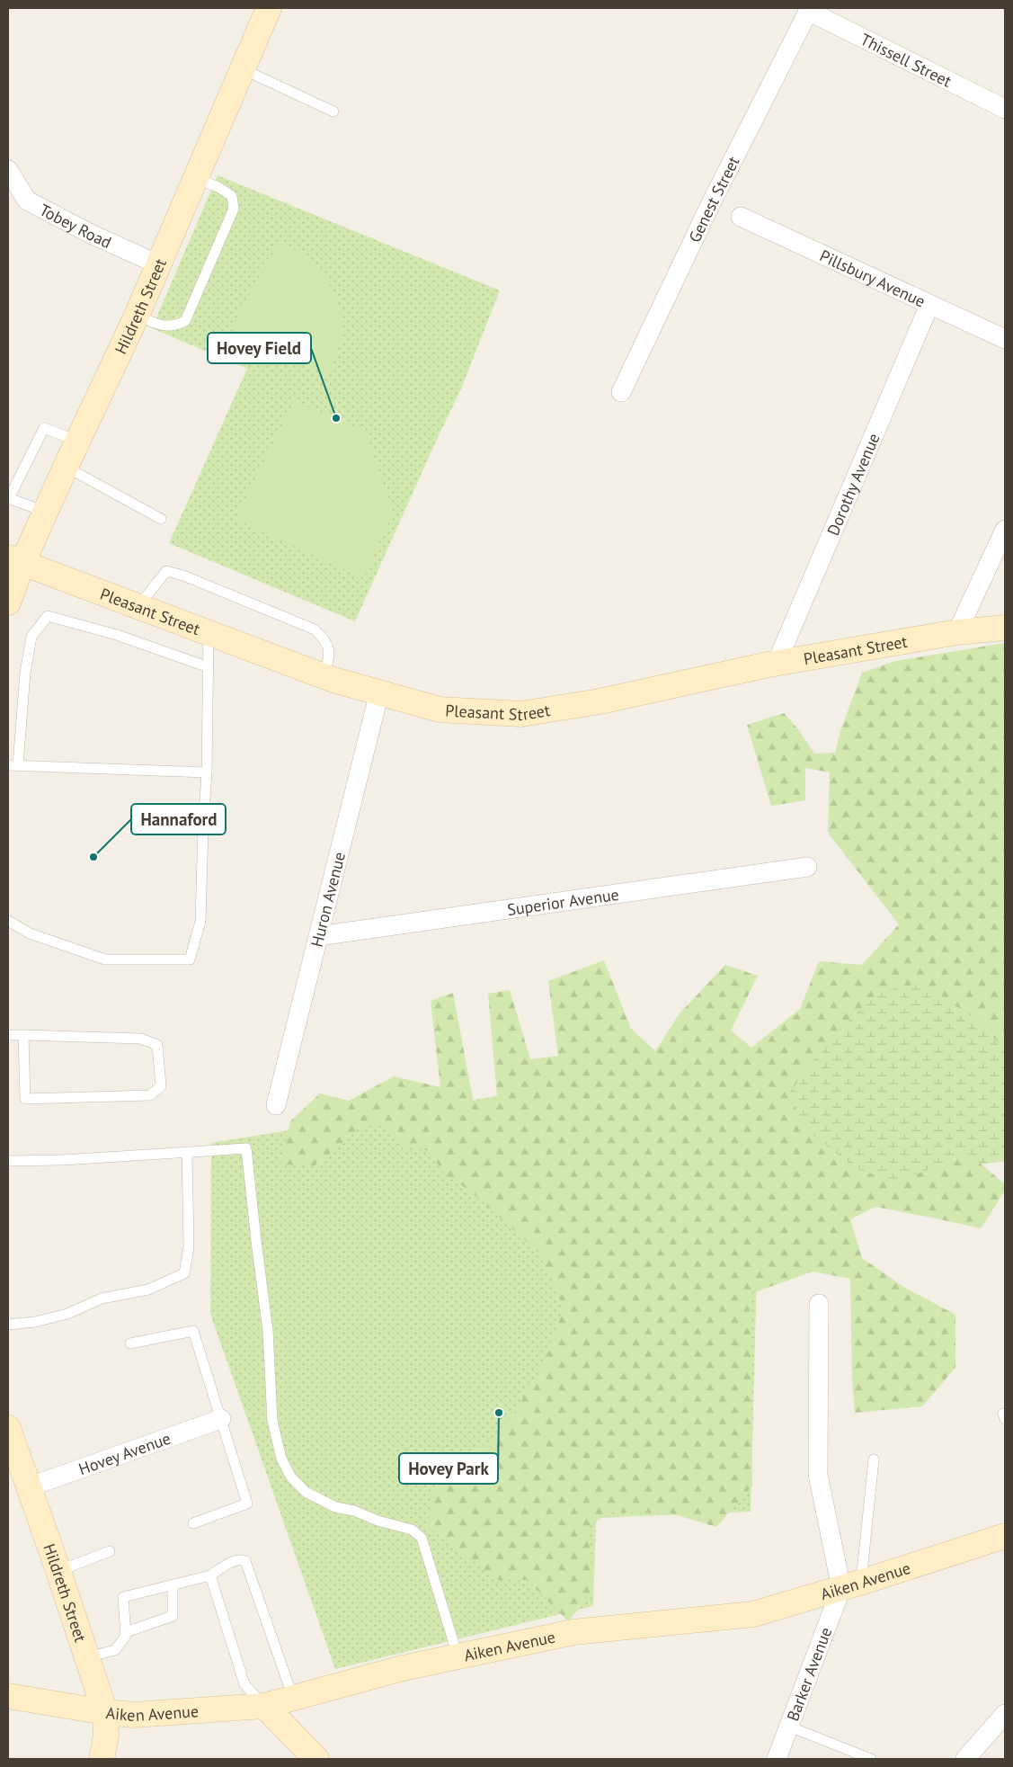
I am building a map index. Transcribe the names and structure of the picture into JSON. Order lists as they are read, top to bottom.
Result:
{
  "streets": {
    "street": [
      "Thissell Street",
      "Genest Street",
      "Tobey Road",
      "Pillsbury Avenue",
      "Hildreth Street",
      "Dorothy Avenue",
      "Pleasant Street",
      "Huron Avenue",
      "Superior Avenue",
      "Hovey Avenue",
      "Aiken Avenue",
      "Barker Avenue"
    ]
  },
  "crossings": [
    ["Thissell Street", "Genest Street"],
    ["Tobey Road", "Hildreth Street"],
    ["Pillsbury Avenue", "Dorothy Avenue"],
    ["Hildreth Street", "Pleasant Street"],
    ["Hildreth Street", "Hovey Avenue"],
    ["Hildreth Street", "Aiken Avenue"],
    ["Dorothy Avenue", "Pleasant Street"],
    ["Pleasant Street", "Huron Avenue"],
    ["Huron Avenue", "Superior Avenue"],
    ["Aiken Avenue", "Barker Avenue"]
  ],
  "places": ["Hovey Field", "Hannaford", "Hovey Park"]
}
